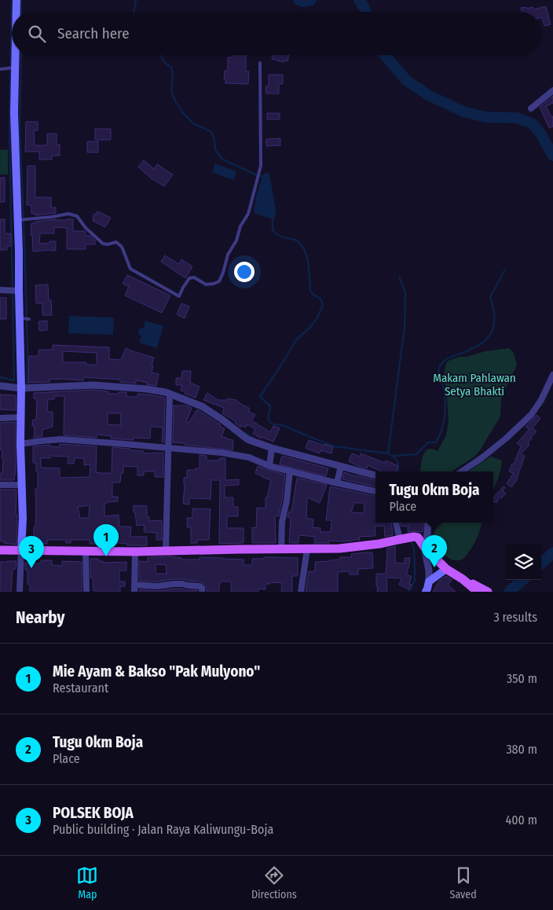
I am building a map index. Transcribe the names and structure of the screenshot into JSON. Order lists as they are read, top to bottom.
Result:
{
  "parks": ["Makam Pahlawan Setya Bhakti"],
  "page": {
    "search": "Search here",
    "popup": ["Tugu 0km Boja", "Place"],
    "pins": ["1", "2", "3"],
    "heading": ["Nearby", "3 results"],
    "list": [
      {
        "mark": "1",
        "name": "Mie Ayam & Bakso \"Pak Mulyono\"",
        "note": "Restaurant",
        "value": "350 m"
      },
      {
        "mark": "2",
        "name": "Tugu 0km Boja",
        "note": "Place",
        "value": "380 m"
      },
      {
        "mark": "3",
        "name": "POLSEK BOJA",
        "note": "Public building · Jalan Raya Kaliwungu-Boja",
        "value": "400 m"
      }
    ],
    "nav": ["Map", "Directions", "Saved"]
  }
}
